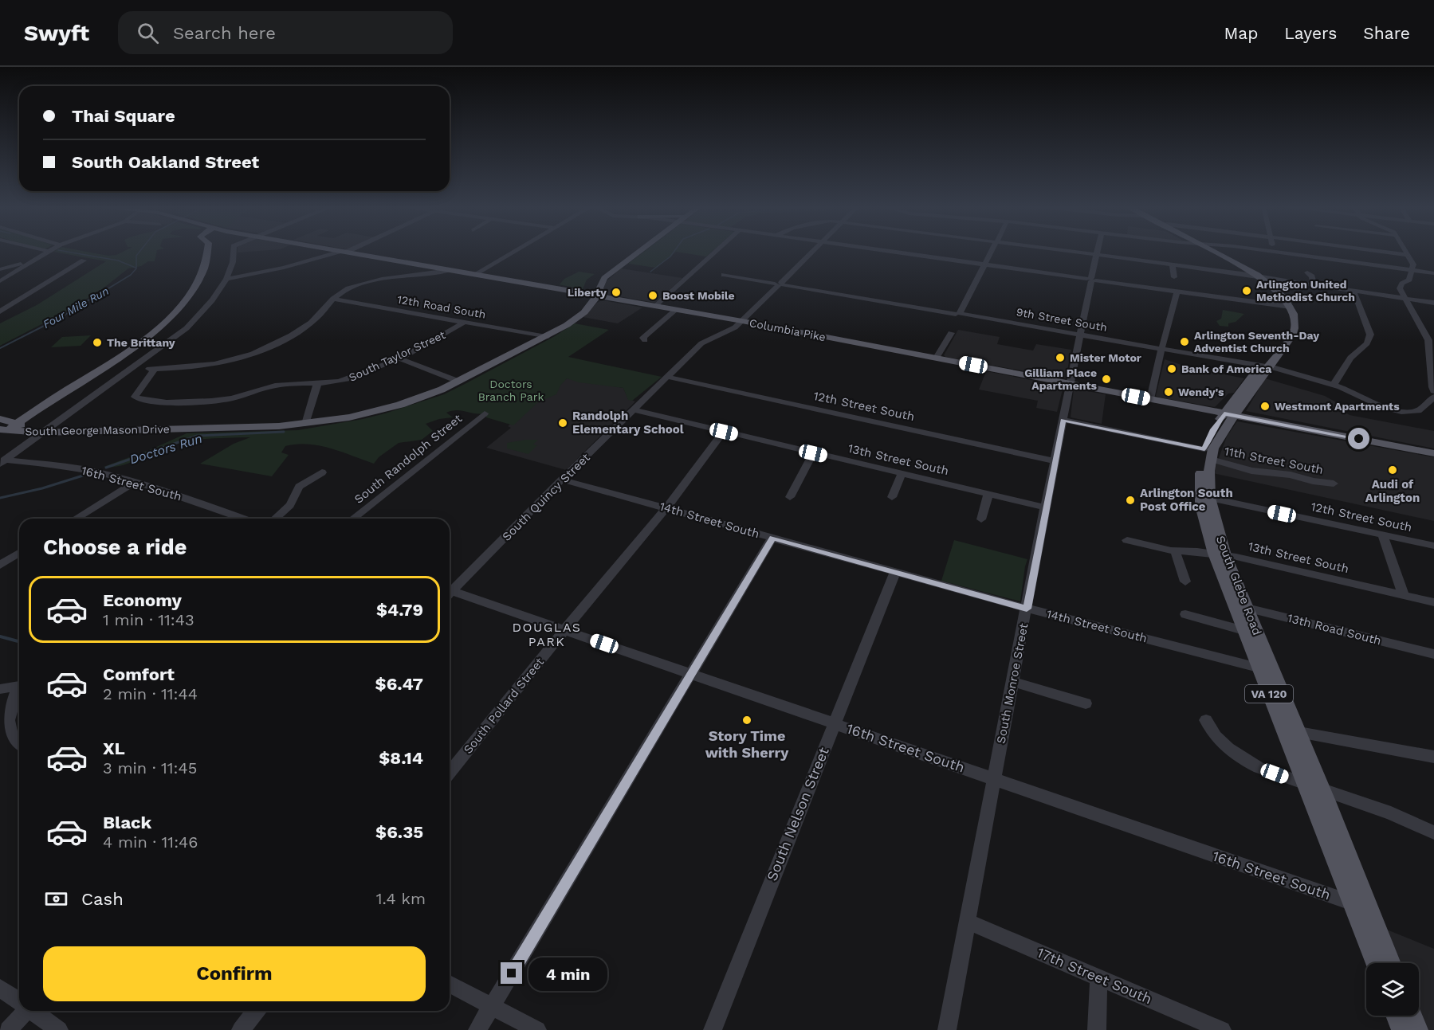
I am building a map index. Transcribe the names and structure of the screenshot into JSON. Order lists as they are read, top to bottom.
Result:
{
  "streets": {
    "main road": [
      "Columbia Pike",
      "South George Mason Drive",
      "South Glebe Road",
      "VA 120"
    ],
    "street": [
      "12th Road South",
      "9th Street South",
      "South Taylor Street",
      "12th Street South",
      "South Randolph Street",
      "13th Street South",
      "11th Street South",
      "16th Street South",
      "South Quincy Street",
      "14th Street South",
      "13th Road South",
      "South Monroe Street",
      "South Pollard Street",
      "South Nelson Street",
      "17th Street South"
    ]
  },
  "crossings": [
    ["12th Road South", "South Taylor Street"],
    ["12th Road South", "South George Mason Drive"],
    ["9th Street South", "South Quincy Street"],
    ["9th Street South", "South Glebe Road"],
    ["9th Street South", "South Monroe Street"],
    ["Columbia Pike", "South George Mason Drive"],
    ["Columbia Pike", "South Quincy Street"],
    ["Columbia Pike", "South Glebe Road"],
    ["Columbia Pike", "South Monroe Street"],
    ["12th Street South", "South Quincy Street"],
    ["12th Street South", "South Glebe Road"],
    ["12th Street South", "South Monroe Street"],
    ["13th Street South", "South Quincy Street"],
    ["13th Street South", "South Glebe Road"],
    ["13th Street South", "South Monroe Street"],
    ["13th Street South", "South Pollard Street"],
    ["11th Street South", "South Glebe Road"],
    ["11th Street South", "South Monroe Street"],
    ["16th Street South", "South Glebe Road"],
    ["16th Street South", "South Monroe Street"],
    ["16th Street South", "South Pollard Street"],
    ["16th Street South", "South Nelson Street"],
    ["South Quincy Street", "14th Street South"],
    ["14th Street South", "South Glebe Road"],
    ["14th Street South", "South Monroe Street"],
    ["14th Street South", "South Pollard Street"],
    ["14th Street South", "South Nelson Street"],
    ["South Glebe Road", "13th Road South"],
    ["South Monroe Street", "17th Street South"]
  ],
  "districts": ["DOUGLAS PARK"],
  "water": ["Four Mile Run", "Doctors Run"],
  "parks": ["Doctors Branch Park"],
  "places": [
    "Arlington United Methodist Church",
    "Liberty",
    "Boost Mobile",
    "Arlington Seventh-Day Adventist Church",
    "The Brittany",
    "Mister Motor",
    "Bank of America",
    "Gilliam Place Apartments",
    "Wendy's",
    "Westmont Apartments",
    "Randolph Elementary School",
    "Audi of Arlington",
    "Arlington South Post Office",
    "Story Time with Sherry"
  ],
  "page": {
    "header": "Swyft",
    "search": "Search here",
    "nav": ["Map", "Layers", "Share"],
    "banner": ["Thai Square", "South Oakland Street"],
    "heading": "Choose a ride",
    "list": [
      {
        "name": "Economy",
        "note": "1 min · 11:43",
        "value": "$4.79"
      },
      {
        "name": "Comfort",
        "note": "2 min · 11:44",
        "value": "$6.47"
      },
      {
        "name": "XL",
        "note": "3 min · 11:45",
        "value": "$8.14"
      },
      {
        "name": "Black",
        "note": "4 min · 11:46",
        "value": "$6.35"
      }
    ],
    "pay": ["Cash", "1.4 km"],
    "buttons": "Confirm",
    "bubble": "4 min"
  }
}
